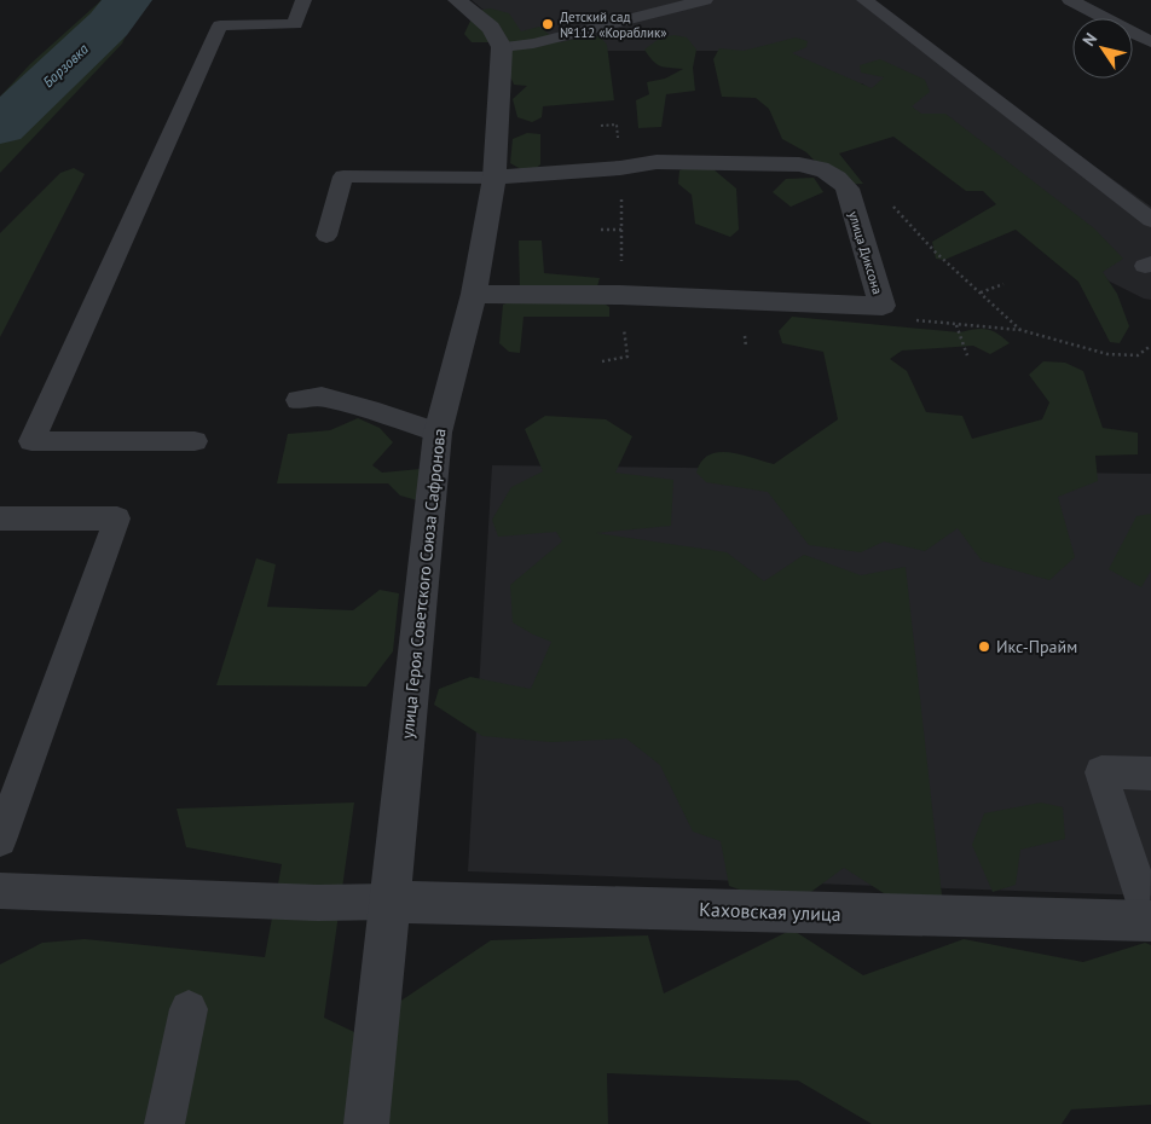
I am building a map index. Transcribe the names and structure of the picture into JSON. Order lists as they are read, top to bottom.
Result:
{
  "streets": {
    "street": ["улица Диксона", "улица Героя Советского Союза Сафронова", "Каховская улица"]
  },
  "crossings": [
    ["улица Диксона", "улица Героя Советского Союза Сафронова"],
    ["улица Героя Советского Союза Сафронова", "Каховская улица"]
  ],
  "water": ["Борзовка"],
  "places": ["Детский сад №112 «Кораблик»", "Икс-Прайм"],
  "north": "top left"
}
